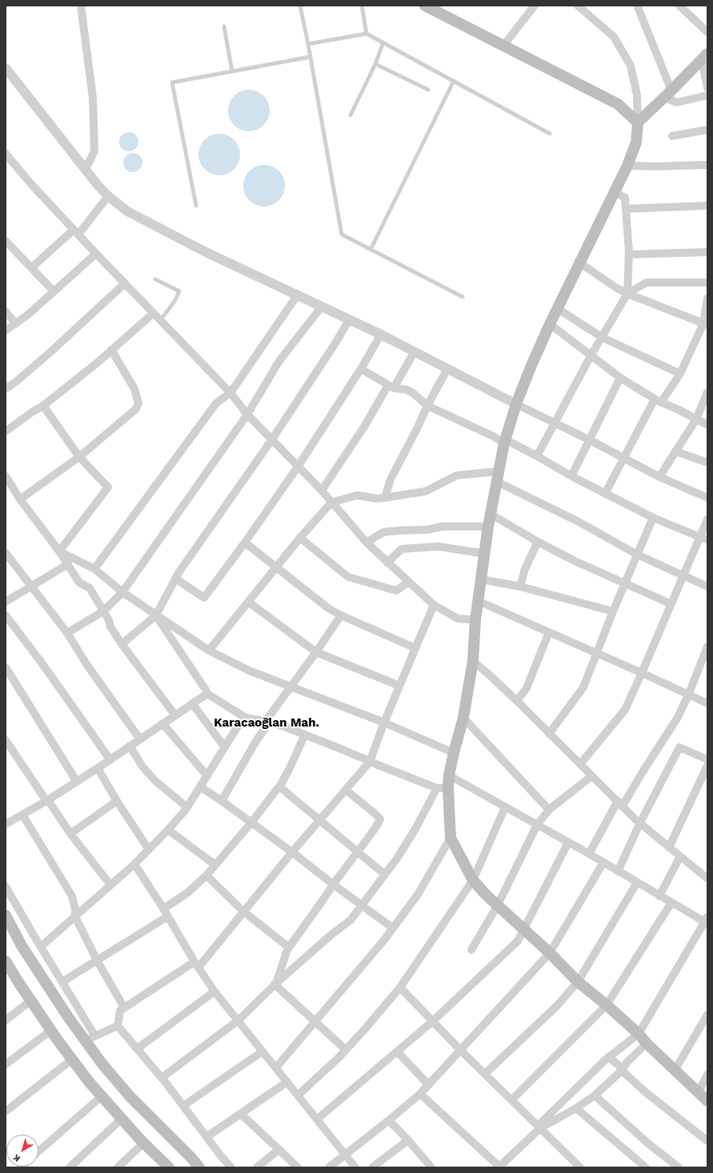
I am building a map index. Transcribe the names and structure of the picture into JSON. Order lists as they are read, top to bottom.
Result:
{
  "districts": ["Karacaoğlan Mah."],
  "north": "bottom left"
}
